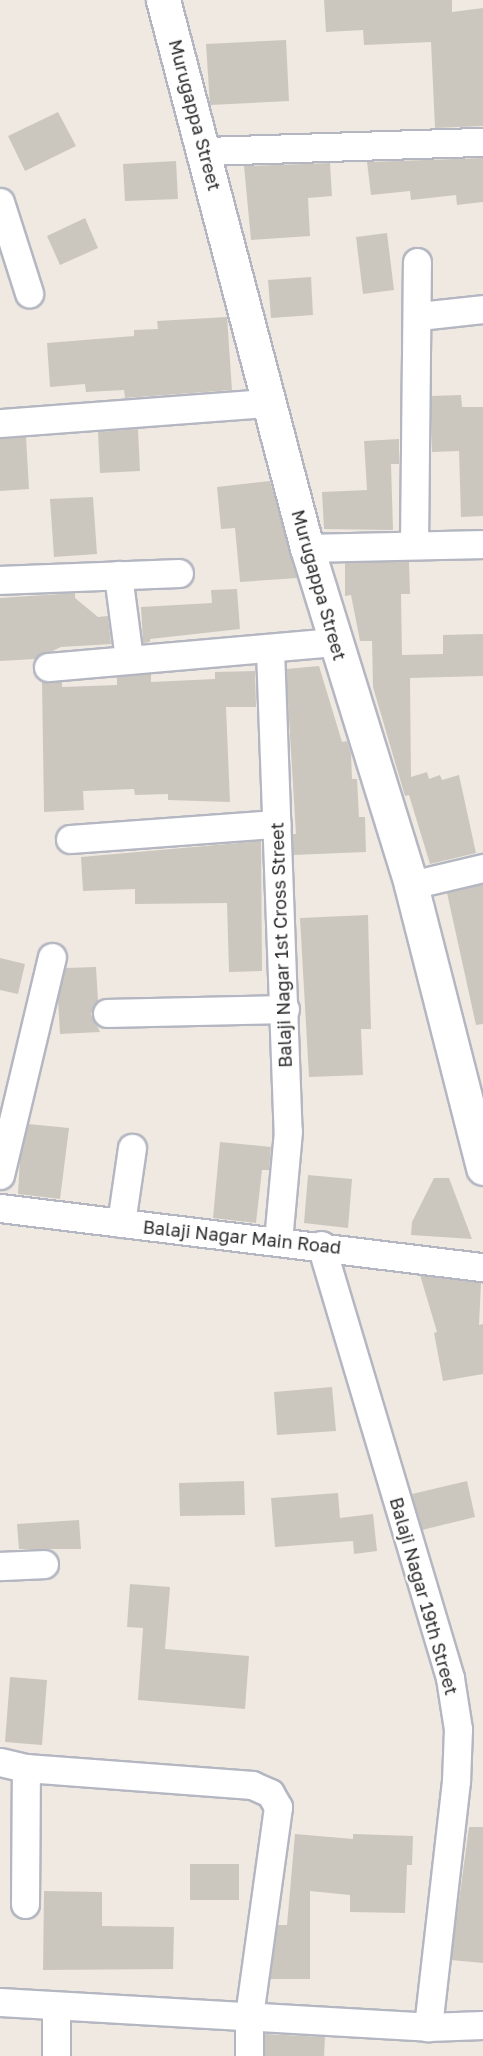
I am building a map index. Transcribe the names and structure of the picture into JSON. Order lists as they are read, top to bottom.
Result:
{
  "streets": {
    "street": [
      "Murugappa Street",
      "Balaji Nagar 1st Cross Street",
      "Balaji Nagar Main Road",
      "Balaji Nagar 19th Street"
    ]
  },
  "crossings": [
    ["Balaji Nagar 1st Cross Street", "Balaji Nagar Main Road"],
    ["Balaji Nagar Main Road", "Balaji Nagar 19th Street"]
  ]
}
